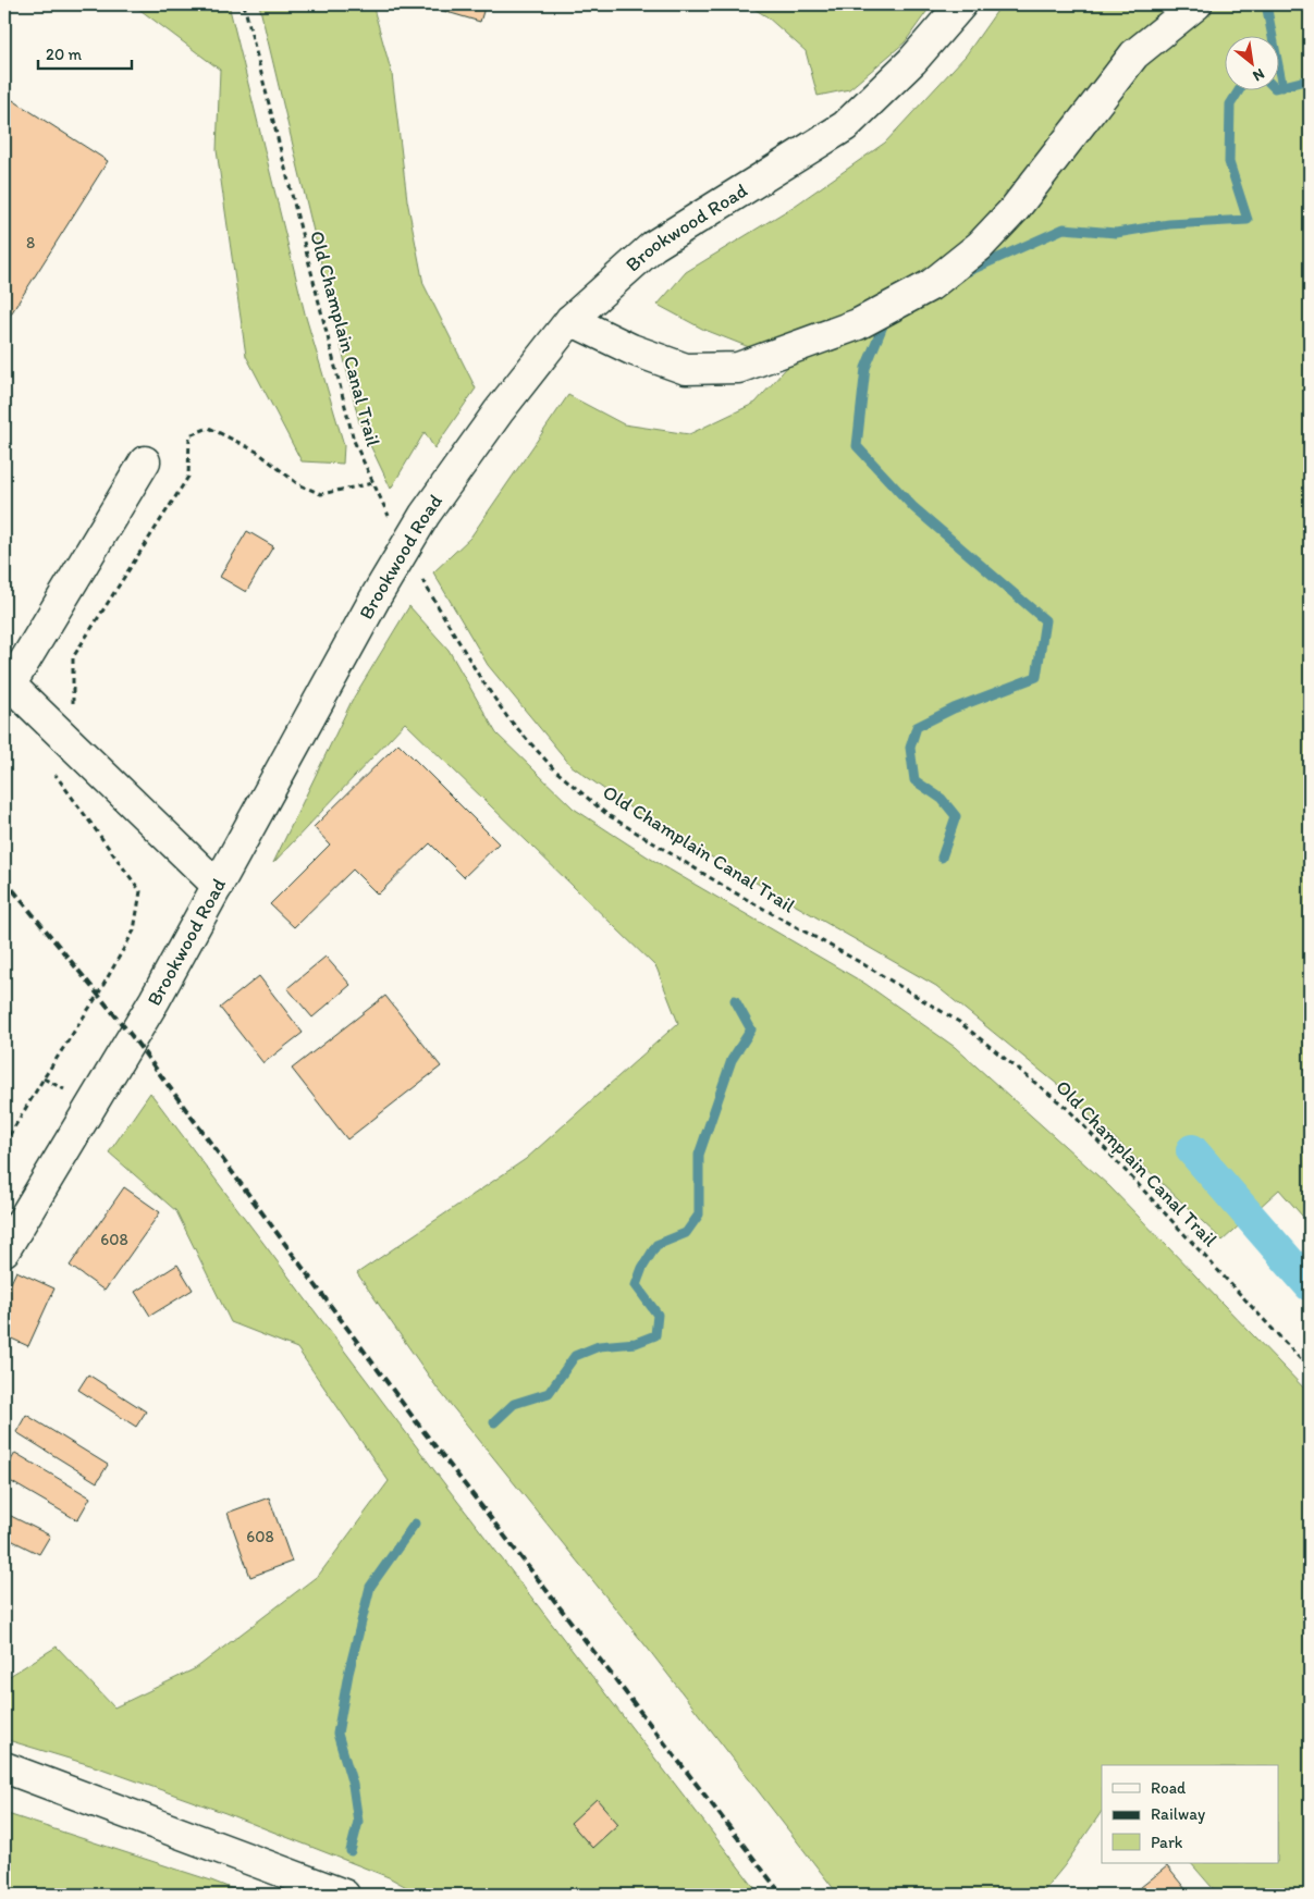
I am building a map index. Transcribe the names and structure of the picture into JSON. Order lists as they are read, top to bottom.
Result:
{
  "streets": {
    "street": ["Brookwood Road"],
    "path": ["Old Champlain Canal Trail"]
  },
  "crossings": [
    ["Brookwood Road", "Old Champlain Canal Trail"]
  ],
  "house_numbers": ["8", "608", "608"],
  "legend": ["Road", "Railway", "Park"],
  "scale_bar": "20 m",
  "north": "bottom right"
}
